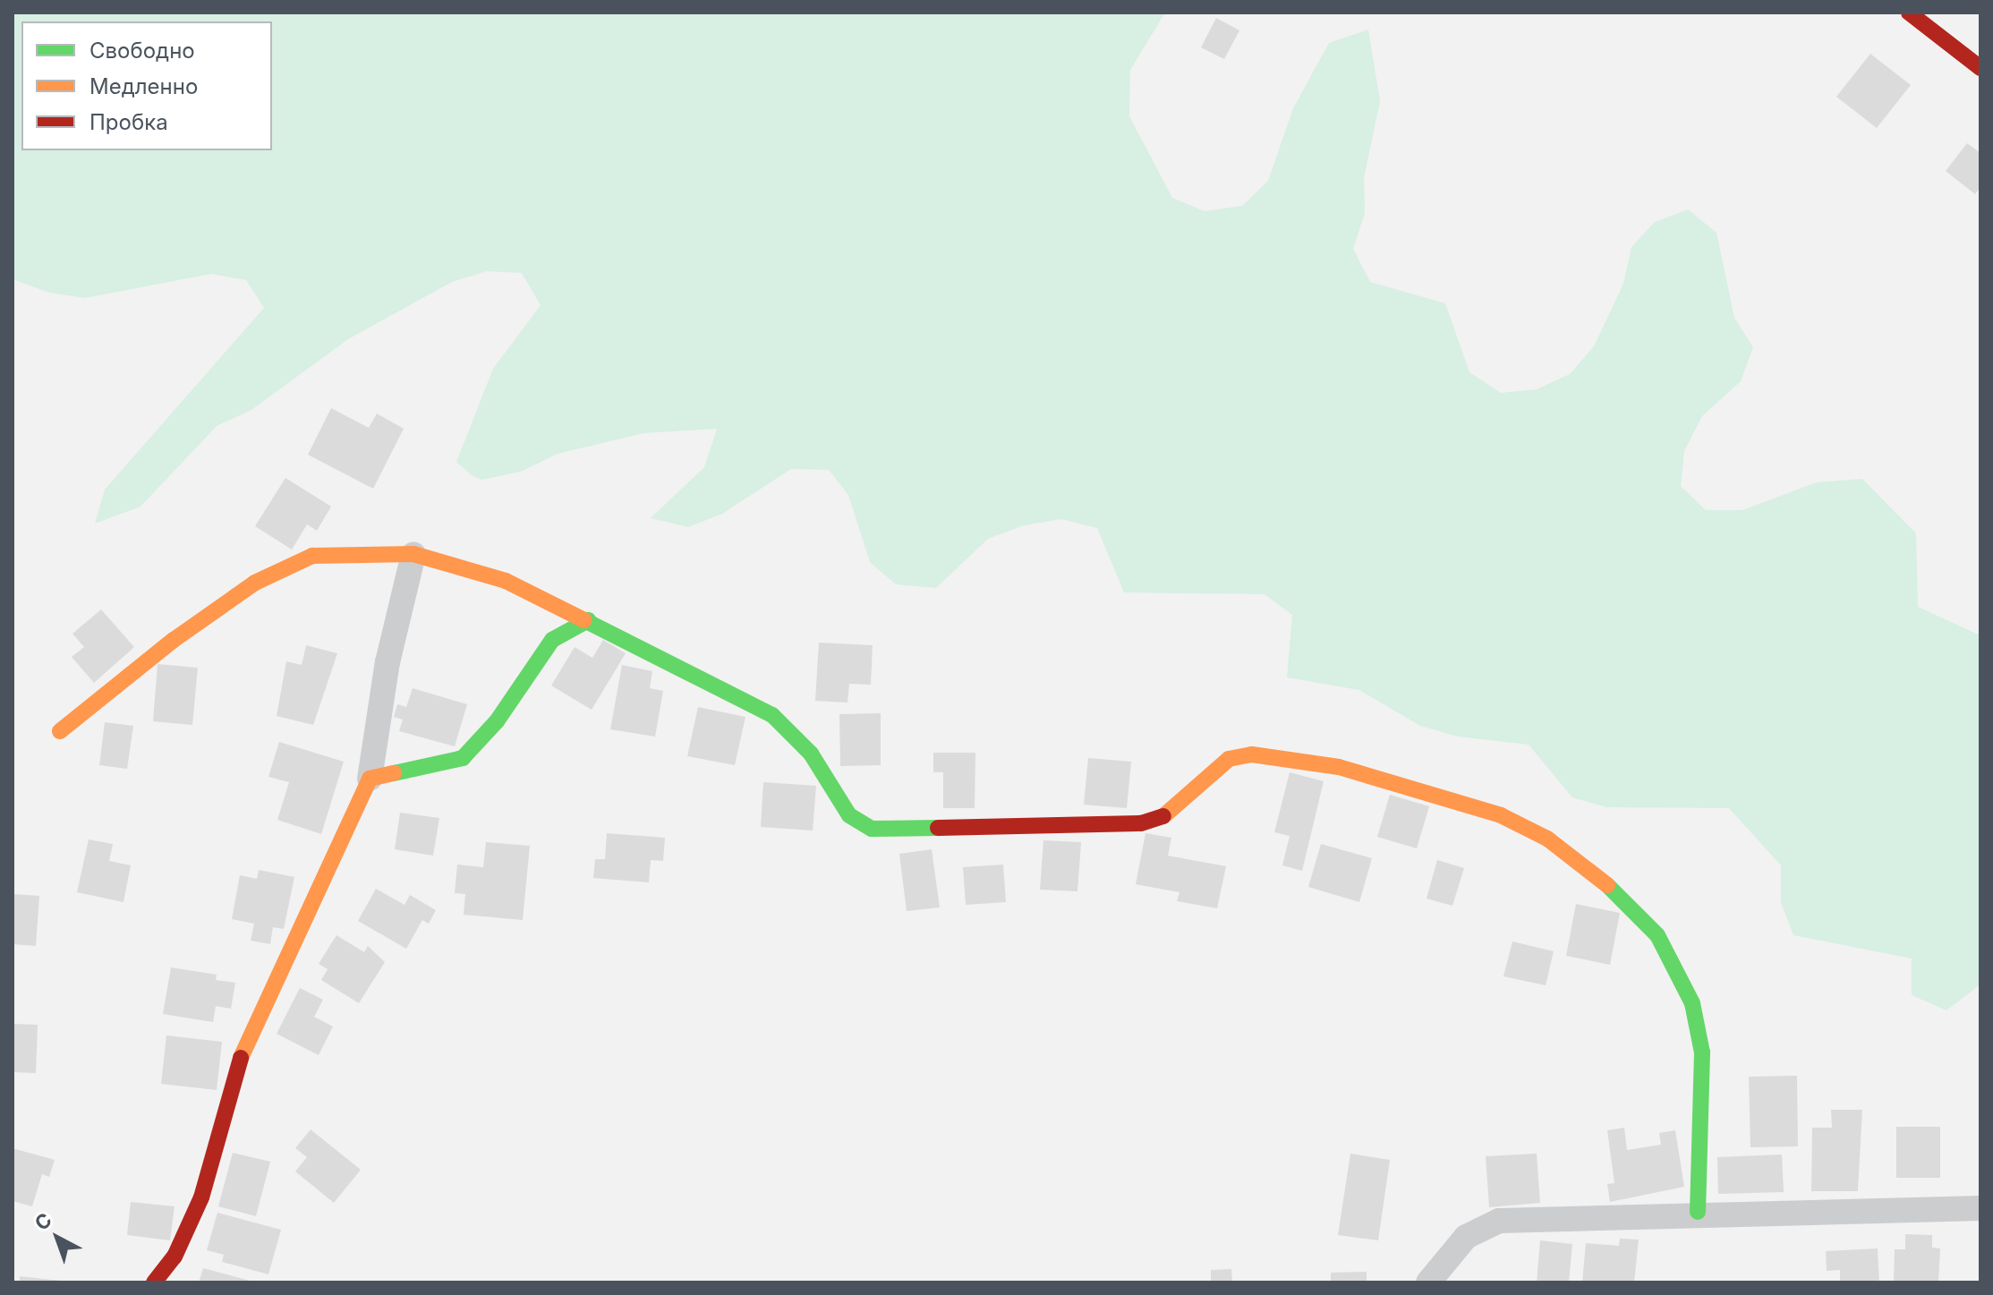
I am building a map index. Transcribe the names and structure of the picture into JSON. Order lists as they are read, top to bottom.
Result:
{
  "legend": ["Свободно", "Медленно", "Пробка"],
  "north": "top left"
}
